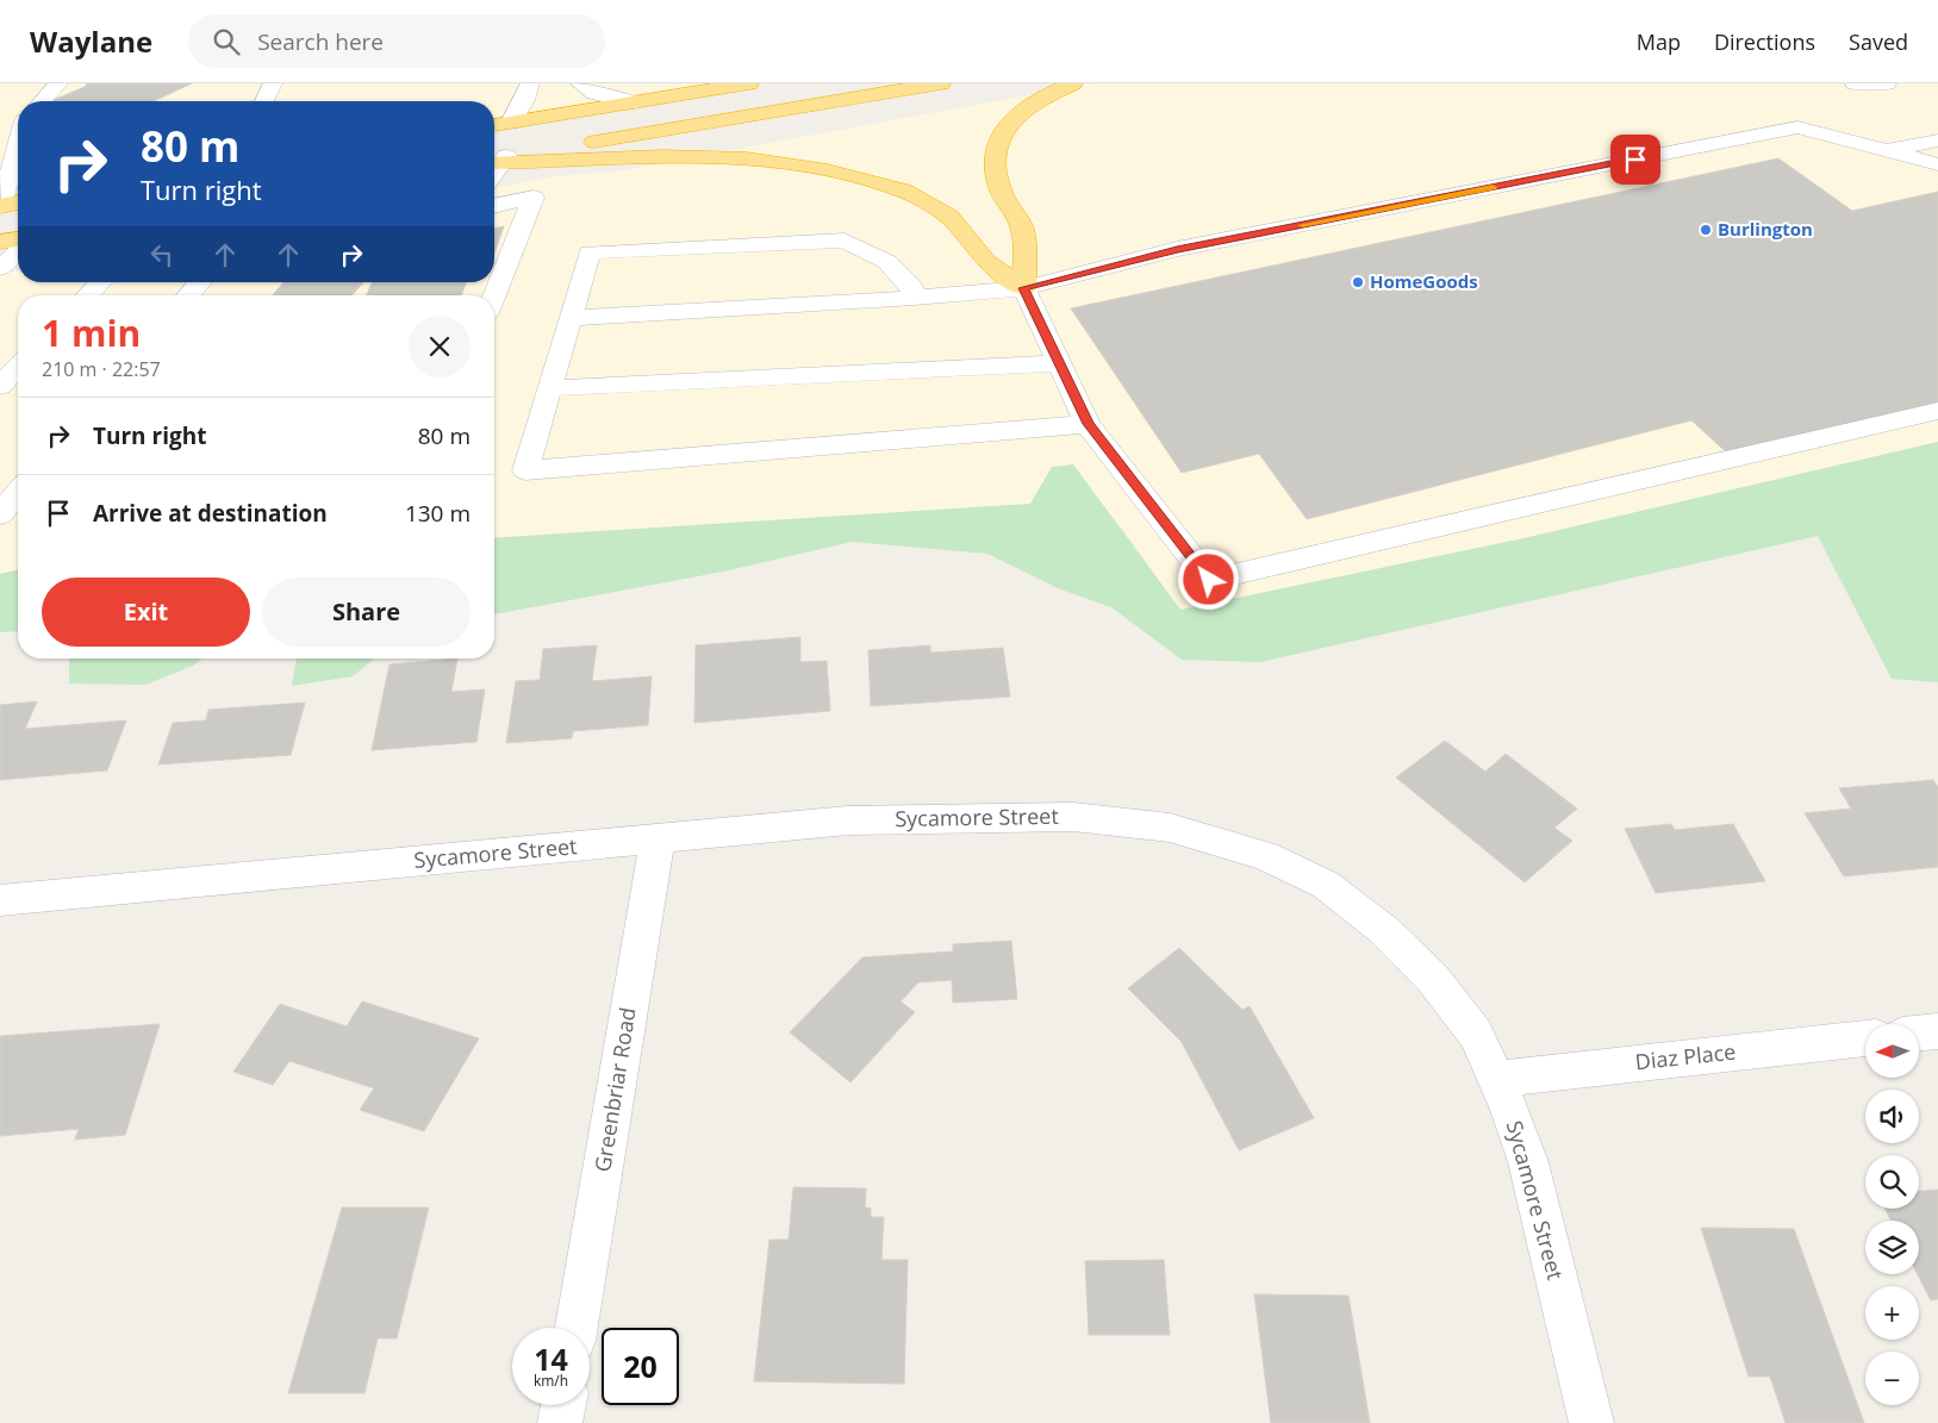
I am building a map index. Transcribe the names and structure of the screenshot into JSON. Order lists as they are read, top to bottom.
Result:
{
  "streets": {
    "street": ["Sycamore Street", "Diaz Place", "Greenbriar Road"]
  },
  "crossings": [
    ["Sycamore Street", "Diaz Place"],
    ["Sycamore Street", "Greenbriar Road"]
  ],
  "places": ["Burlington", "HomeGoods"],
  "north": "left",
  "page": {
    "header": "Waylane",
    "search": "Search here",
    "nav": ["Map", "Directions", "Saved"],
    "turn": ["80 m", "Turn right"],
    "heading": ["1 min", "210 m · 22:57"],
    "list": [
      {
        "name": "Turn right",
        "value": "80 m"
      },
      {
        "name": "Arrive at destination",
        "value": "130 m"
      }
    ],
    "buttons": ["Exit", "Share"],
    "map_buttons": ["+", "−"],
    "speed": "14 km/h",
    "limit": "20"
  }
}
